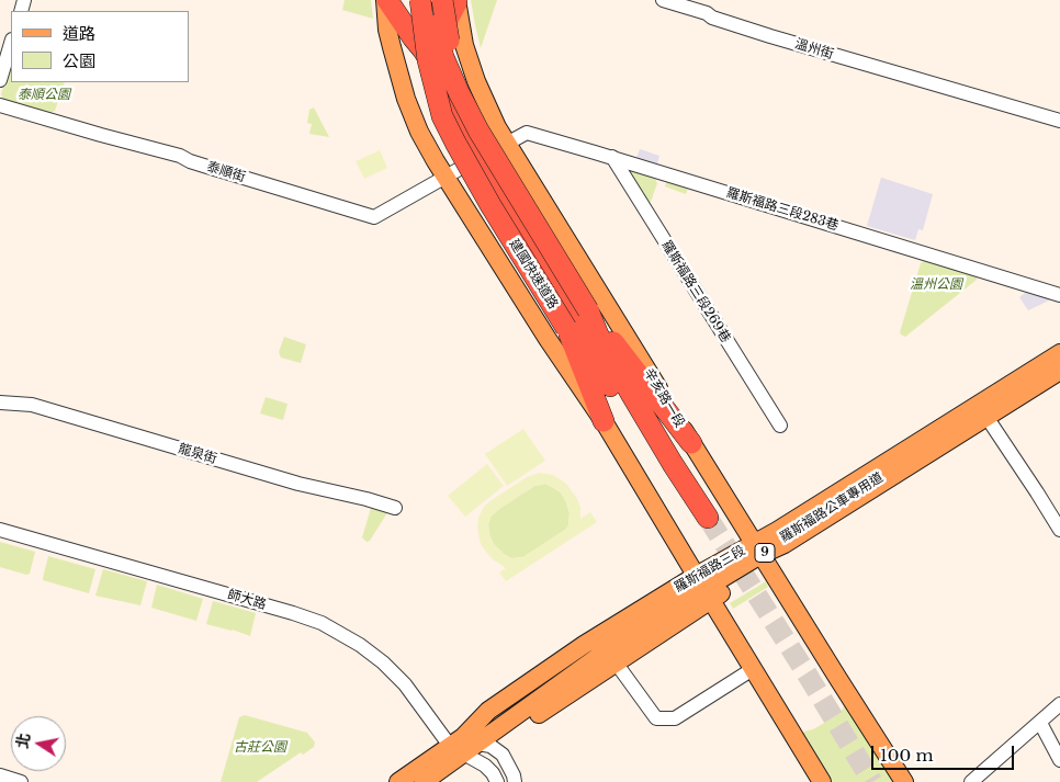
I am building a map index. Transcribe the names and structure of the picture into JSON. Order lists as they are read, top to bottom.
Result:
{
  "streets": {
    "highway": ["建國快速道路"],
    "main road": [
      "辛亥路一段",
      "羅斯福路公車專用道",
      "9",
      "羅斯福路三段"
    ],
    "street": [
      "溫州街",
      "泰順街",
      "羅斯福路三段283巷",
      "羅斯福路三段269巷",
      "龍泉街",
      "師大路"
    ]
  },
  "crossings": [
    ["泰順街", "羅斯福路三段283巷"],
    ["羅斯福路三段283巷", "羅斯福路三段269巷"],
    ["羅斯福路三段283巷", "辛亥路一段"],
    ["辛亥路一段", "羅斯福路公車專用道"],
    ["辛亥路一段", "羅斯福路三段"],
    ["羅斯福路公車專用道", "羅斯福路三段"],
    ["9", "羅斯福路三段"],
    ["9", "師大路"],
    ["羅斯福路三段", "師大路"]
  ],
  "parks": ["泰順公園", "溫州公園", "古莊公園"],
  "legend": ["道路", "公園"],
  "scale_bar": "100 m",
  "north": "left"
}
